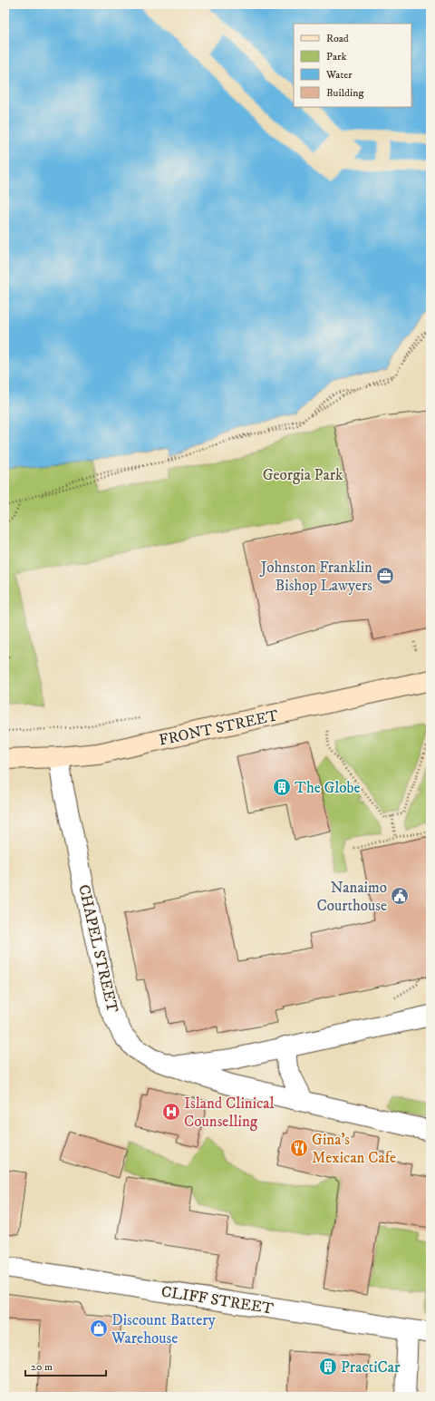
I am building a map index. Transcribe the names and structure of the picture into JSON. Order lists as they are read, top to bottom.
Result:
{
  "streets": {
    "street": ["FRONT STREET", "CHAPEL STREET", "CLIFF STREET"]
  },
  "crossings": [
    ["FRONT STREET", "CHAPEL STREET"]
  ],
  "parks": ["Georgia Park"],
  "places": {
    "office": ["Johnston Franklin Bishop Lawyers"],
    "building": ["The Globe", "PractiCar"],
    "public building": ["Nanaimo Courthouse"],
    "hospital": ["Island Clinical Counselling"],
    "restaurant": ["Gina's Mexican Cafe"],
    "shop": ["Discount Battery Warehouse"]
  },
  "legend": [
    "Road",
    "Park",
    "Water",
    "Building"
  ],
  "scale_bar": "20 m"
}
